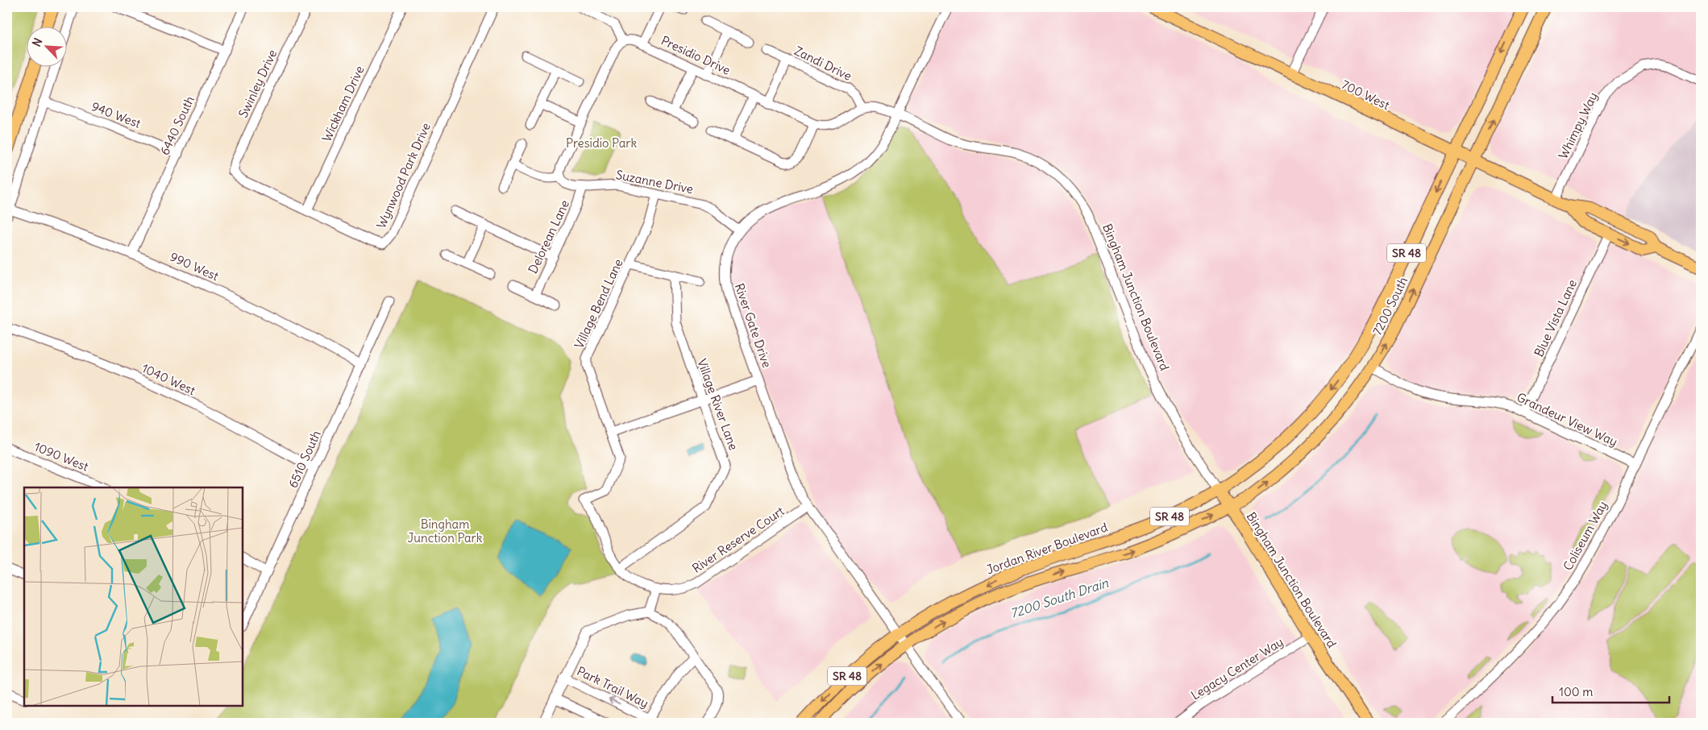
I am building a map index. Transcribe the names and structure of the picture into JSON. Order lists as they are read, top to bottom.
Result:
{
  "streets": {
    "main road": [
      "700 West",
      "SR 48",
      "Bingham Junction Boulevard",
      "7200 South",
      "Jordan River Boulevard"
    ],
    "street": [
      "Presidio Drive",
      "Zandi Drive",
      "Swinley Drive",
      "Wickham Drive",
      "940 West",
      "6440 South",
      "Whimpy Way",
      "Wynwood Park Drive",
      "Suzanne Drive",
      "Delorean Lane",
      "990 West",
      "Village Bend Lane",
      "Blue Vista Lane",
      "River Gate Drive",
      "1040 West",
      "Village River Lane",
      "Grandeur View Way",
      "1090 West",
      "6510 South",
      "Coliseum Way",
      "River Reserve Court",
      "Legacy Center Way",
      "Park Trail Way"
    ]
  },
  "crossings": [
    ["Presidio Drive", "Zandi Drive"],
    ["Swinley Drive", "Wynwood Park Drive"],
    ["700 West", "Whimpy Way"],
    ["700 West", "7200 South"],
    ["700 West", "Blue Vista Lane"],
    ["Wickham Drive", "Wynwood Park Drive"],
    ["940 West", "6440 South"],
    ["6440 South", "990 West"],
    ["Suzanne Drive", "Delorean Lane"],
    ["Suzanne Drive", "Village Bend Lane"],
    ["Suzanne Drive", "River Gate Drive"],
    ["990 West", "6510 South"],
    ["Bingham Junction Boulevard", "7200 South"],
    ["Bingham Junction Boulevard", "River Gate Drive"],
    ["Bingham Junction Boulevard", "Jordan River Boulevard"],
    ["Bingham Junction Boulevard", "Legacy Center Way"],
    ["Village Bend Lane", "River Reserve Court"],
    ["7200 South", "Grandeur View Way"],
    ["7200 South", "Jordan River Boulevard"],
    ["Blue Vista Lane", "Grandeur View Way"],
    ["River Gate Drive", "River Reserve Court"],
    ["River Gate Drive", "Jordan River Boulevard"],
    ["1040 West", "6510 South"],
    ["Village River Lane", "River Reserve Court"],
    ["Grandeur View Way", "Coliseum Way"]
  ],
  "water": ["7200 South Drain"],
  "parks": ["Presidio Park", "Bingham Junction Park"],
  "scale_bar": "100 m",
  "north": "top left"
}
